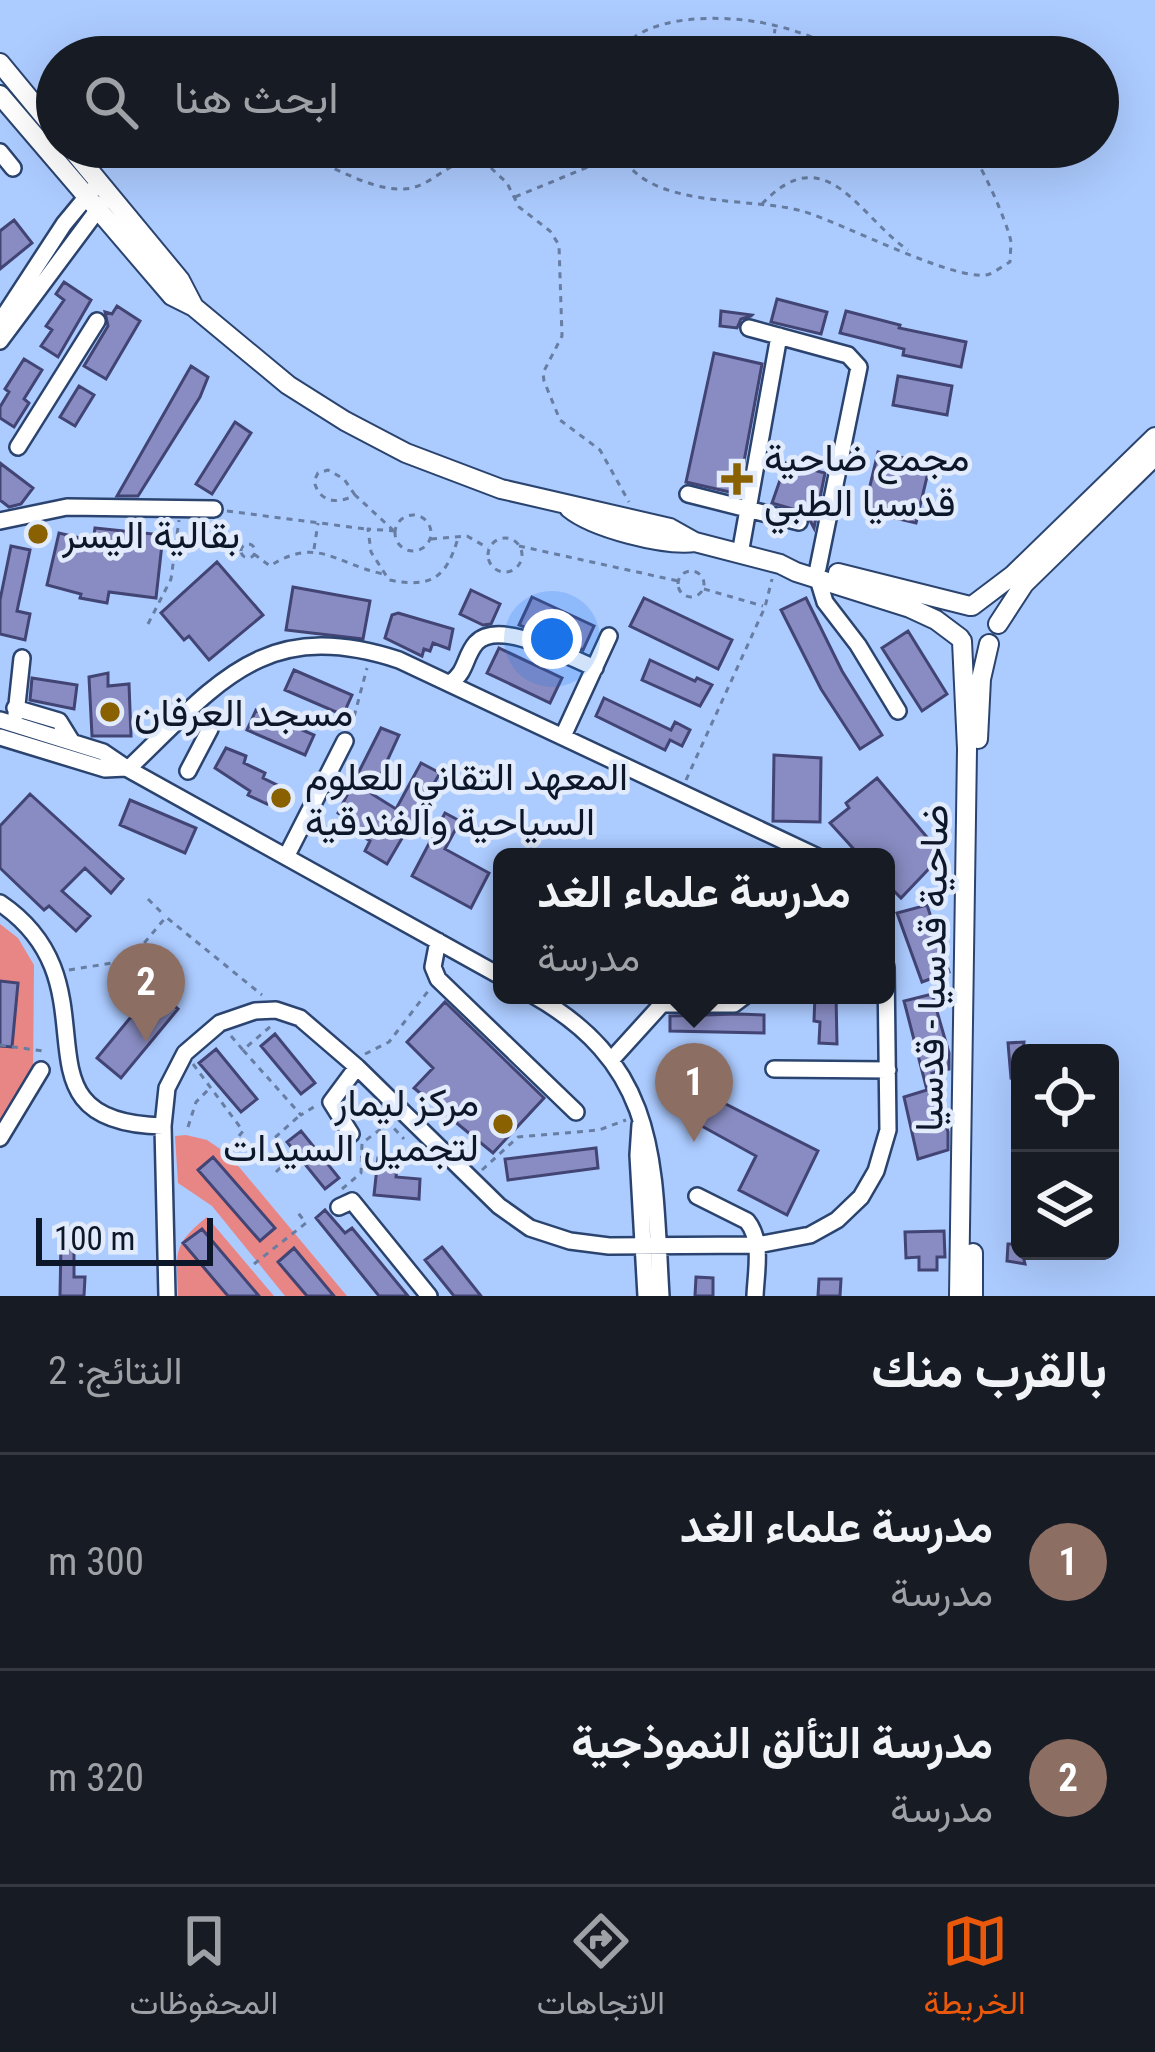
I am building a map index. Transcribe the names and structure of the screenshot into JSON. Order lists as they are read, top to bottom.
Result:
{
  "streets": {
    "main road": ["ضاحية قدسيا - قدسيا"]
  },
  "places": {
    "health": ["مجمع ضاحية قدسيا الطبي"],
    "other": [
      "بقالية اليسر",
      "مسجد العرفان",
      "المعهد التقاني للعلوم السياحية والفندقية",
      "مركز ليمار لتجميل السيدات"
    ]
  },
  "scale_bar": "100 m",
  "page": {
    "search": "ابحث هنا",
    "popup": ["مدرسة علماء الغد", "مدرسة"],
    "pins": ["2", "1"],
    "scale": "100 m",
    "heading": ["بالقرب منك", "النتائج: 2"],
    "list": [
      {
        "mark": "1",
        "name": "مدرسة علماء الغد",
        "note": "مدرسة",
        "value": "300 m"
      },
      {
        "mark": "2",
        "name": "مدرسة التألق النموذجية",
        "note": "مدرسة",
        "value": "320 m"
      }
    ],
    "nav": ["الخريطة", "الاتجاهات", "المحفوظات"]
  }
}
